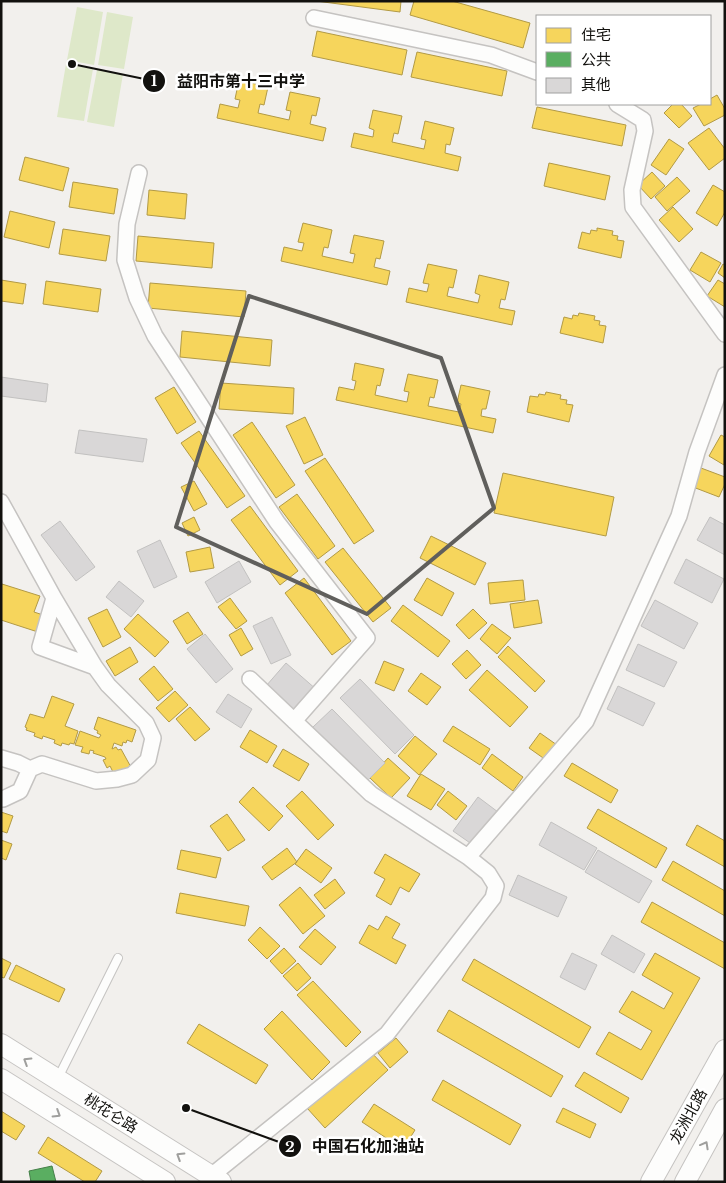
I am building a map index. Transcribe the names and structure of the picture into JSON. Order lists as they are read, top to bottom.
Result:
{
  "streets": {
    "main road": ["桃花仑路", "龙洲北路"]
  },
  "places": ["益阳市第十三中学", "中国石化加油站"],
  "legend": ["住宅", "公共", "其他"]
}
